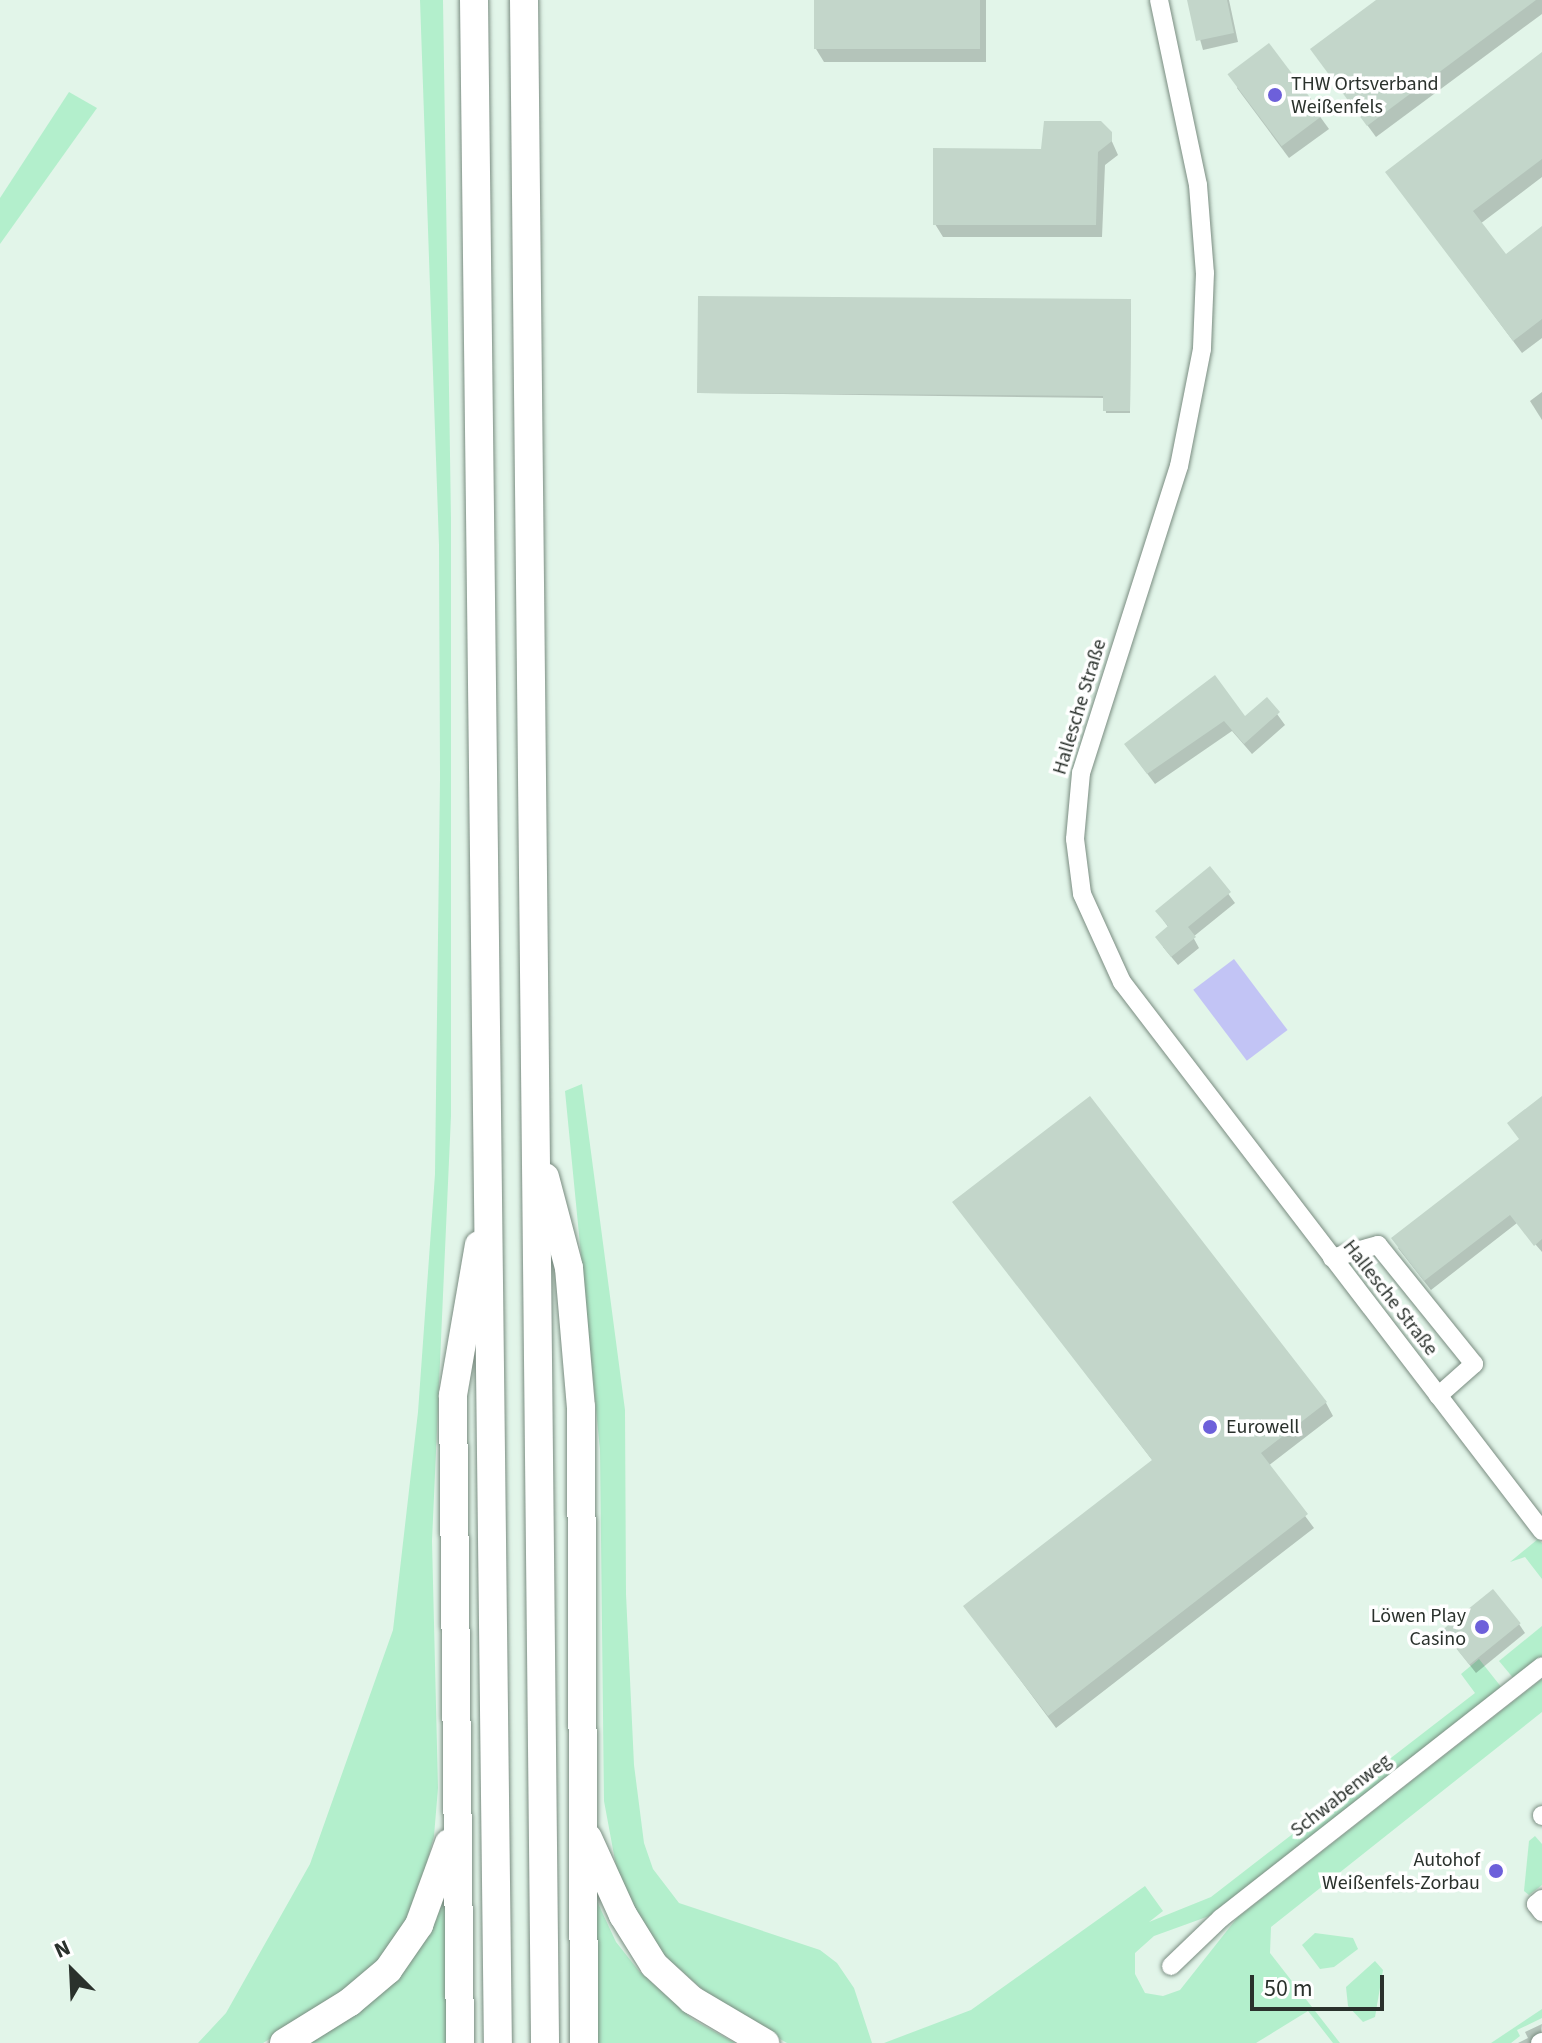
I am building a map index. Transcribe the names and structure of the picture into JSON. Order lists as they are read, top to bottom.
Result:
{
  "streets": {
    "street": ["Hallesche Straße", "Schwabenweg"]
  },
  "places": [
    "THW Ortsverband Weißenfels",
    "Eurowell",
    "Löwen Play Casino",
    "Autohof Weißenfels-Zorbau"
  ],
  "scale_bar": "50 m",
  "north": "top left"
}
